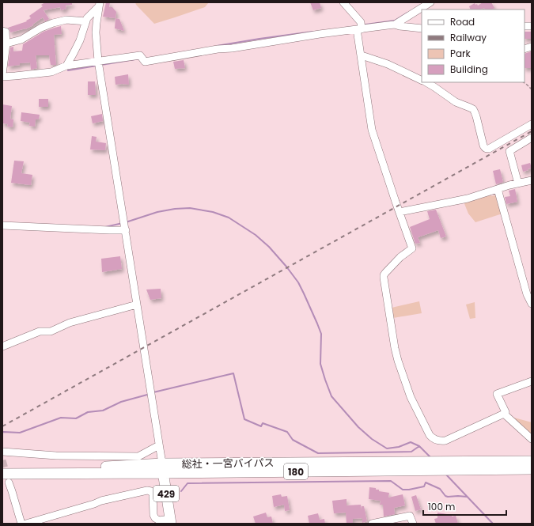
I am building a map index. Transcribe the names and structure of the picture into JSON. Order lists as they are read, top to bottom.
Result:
{
  "streets": {
    "highway": ["総社・一宮バイパス", "180", "429"]
  },
  "crossings": [
    ["総社・一宮バイパス", "429"]
  ],
  "legend": [
    "Road",
    "Railway",
    "Park",
    "Building"
  ],
  "scale_bar": "100 m"
}
